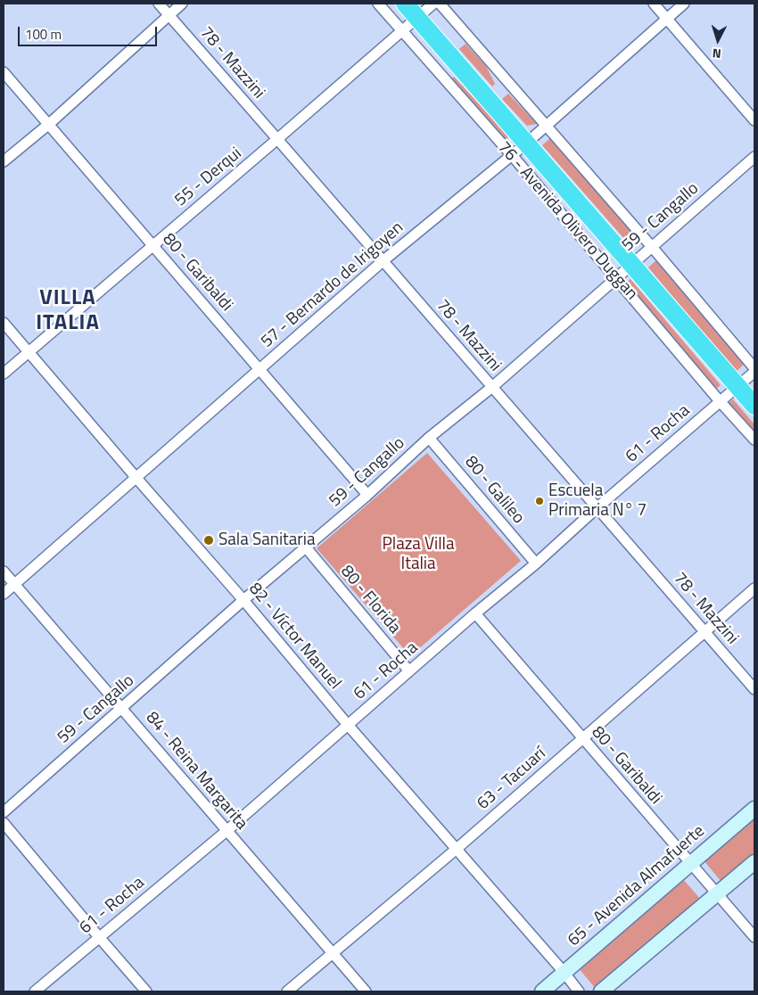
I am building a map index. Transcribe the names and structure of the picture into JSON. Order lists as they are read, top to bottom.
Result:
{
  "streets": {
    "highway": ["76 - Avenida Olivero Duggan"],
    "main road": ["65 - Avenida Almafuerte"],
    "street": [
      "78 - Mazzini",
      "55 - Derqui",
      "59 - Cangallo",
      "80 - Garibaldi",
      "57 - Bernardo de Irigoyen",
      "61 - Rocha",
      "80 - Galileo",
      "80 - Florida",
      "82 - Víctor Manuel",
      "84 - Reina Margarita",
      "63 - Tacuarí"
    ]
  },
  "crossings": [
    ["78 - Mazzini", "55 - Derqui"],
    ["78 - Mazzini", "59 - Cangallo"],
    ["78 - Mazzini", "57 - Bernardo de Irigoyen"],
    ["78 - Mazzini", "61 - Rocha"],
    ["78 - Mazzini", "63 - Tacuarí"],
    ["55 - Derqui", "76 - Avenida Olivero Duggan"],
    ["55 - Derqui", "80 - Garibaldi"],
    ["55 - Derqui", "82 - Víctor Manuel"],
    ["59 - Cangallo", "76 - Avenida Olivero Duggan"],
    ["59 - Cangallo", "80 - Garibaldi"],
    ["59 - Cangallo", "80 - Galileo"],
    ["59 - Cangallo", "80 - Florida"],
    ["59 - Cangallo", "82 - Víctor Manuel"],
    ["59 - Cangallo", "84 - Reina Margarita"],
    ["76 - Avenida Olivero Duggan", "57 - Bernardo de Irigoyen"],
    ["76 - Avenida Olivero Duggan", "61 - Rocha"],
    ["80 - Garibaldi", "57 - Bernardo de Irigoyen"],
    ["80 - Garibaldi", "61 - Rocha"],
    ["80 - Garibaldi", "63 - Tacuarí"],
    ["80 - Garibaldi", "65 - Avenida Almafuerte"],
    ["57 - Bernardo de Irigoyen", "82 - Víctor Manuel"],
    ["57 - Bernardo de Irigoyen", "84 - Reina Margarita"],
    ["61 - Rocha", "80 - Galileo"],
    ["61 - Rocha", "80 - Florida"],
    ["61 - Rocha", "82 - Víctor Manuel"],
    ["61 - Rocha", "84 - Reina Margarita"],
    ["82 - Víctor Manuel", "63 - Tacuarí"],
    ["82 - Víctor Manuel", "65 - Avenida Almafuerte"],
    ["84 - Reina Margarita", "63 - Tacuarí"]
  ],
  "districts": ["VILLA ITALIA"],
  "parks": ["Plaza Villa Italia"],
  "places": ["Escuela Primaria N° 7", "Sala Sanitaria"],
  "scale_bar": "100 m",
  "north": "bottom"
}
